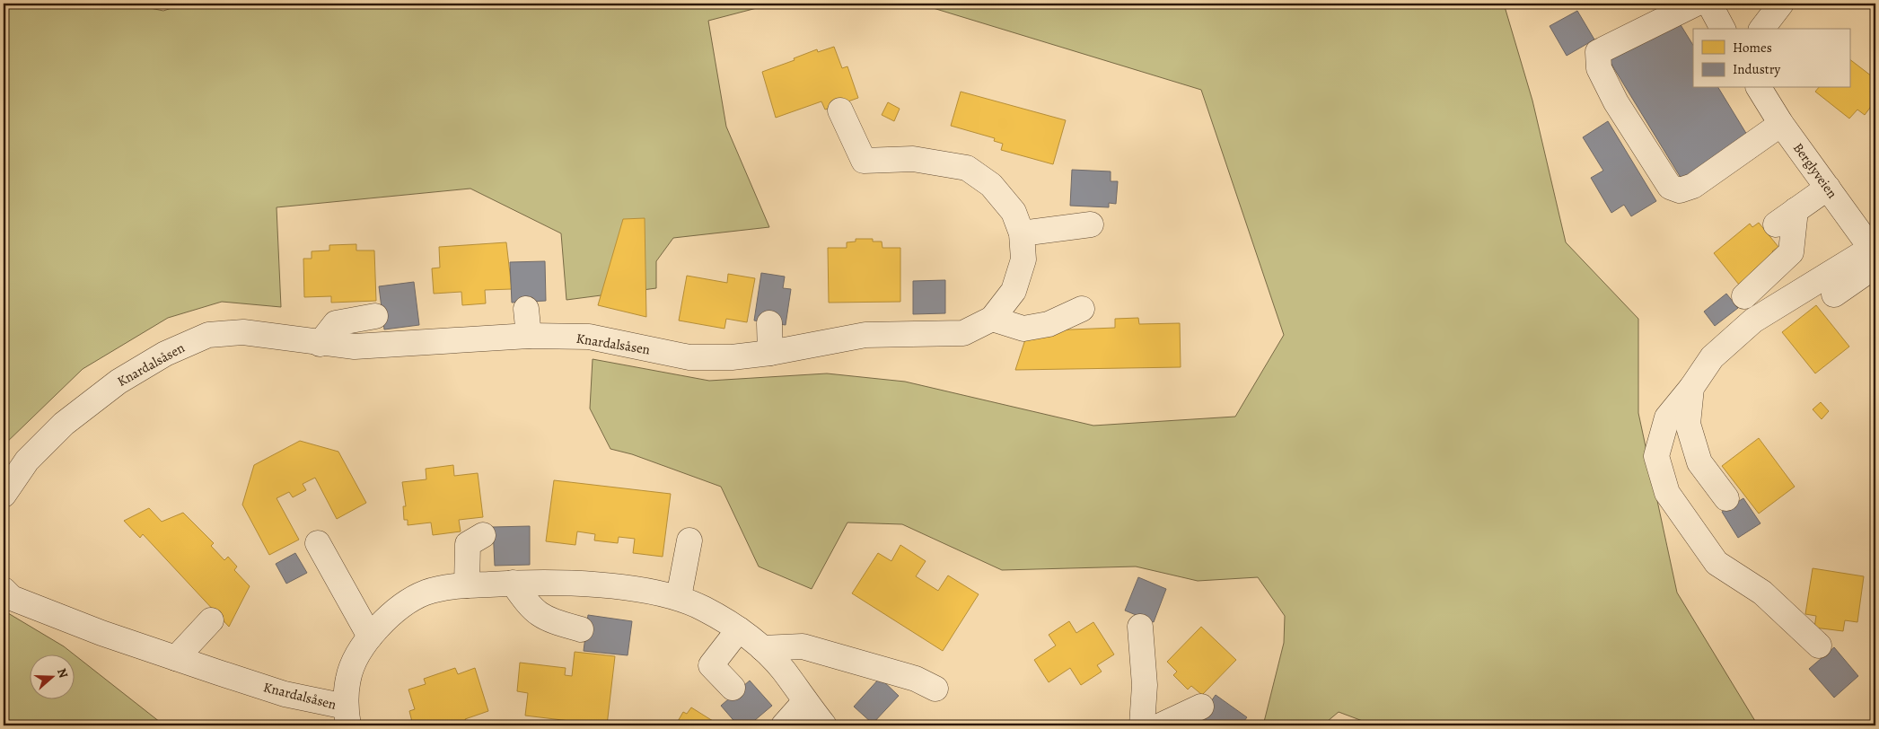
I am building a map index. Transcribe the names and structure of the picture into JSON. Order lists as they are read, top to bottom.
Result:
{
  "streets": {
    "street": ["Berglyveien", "Knardalsåsen"]
  },
  "legend": ["Homes", "Industry"],
  "north": "right"
}
